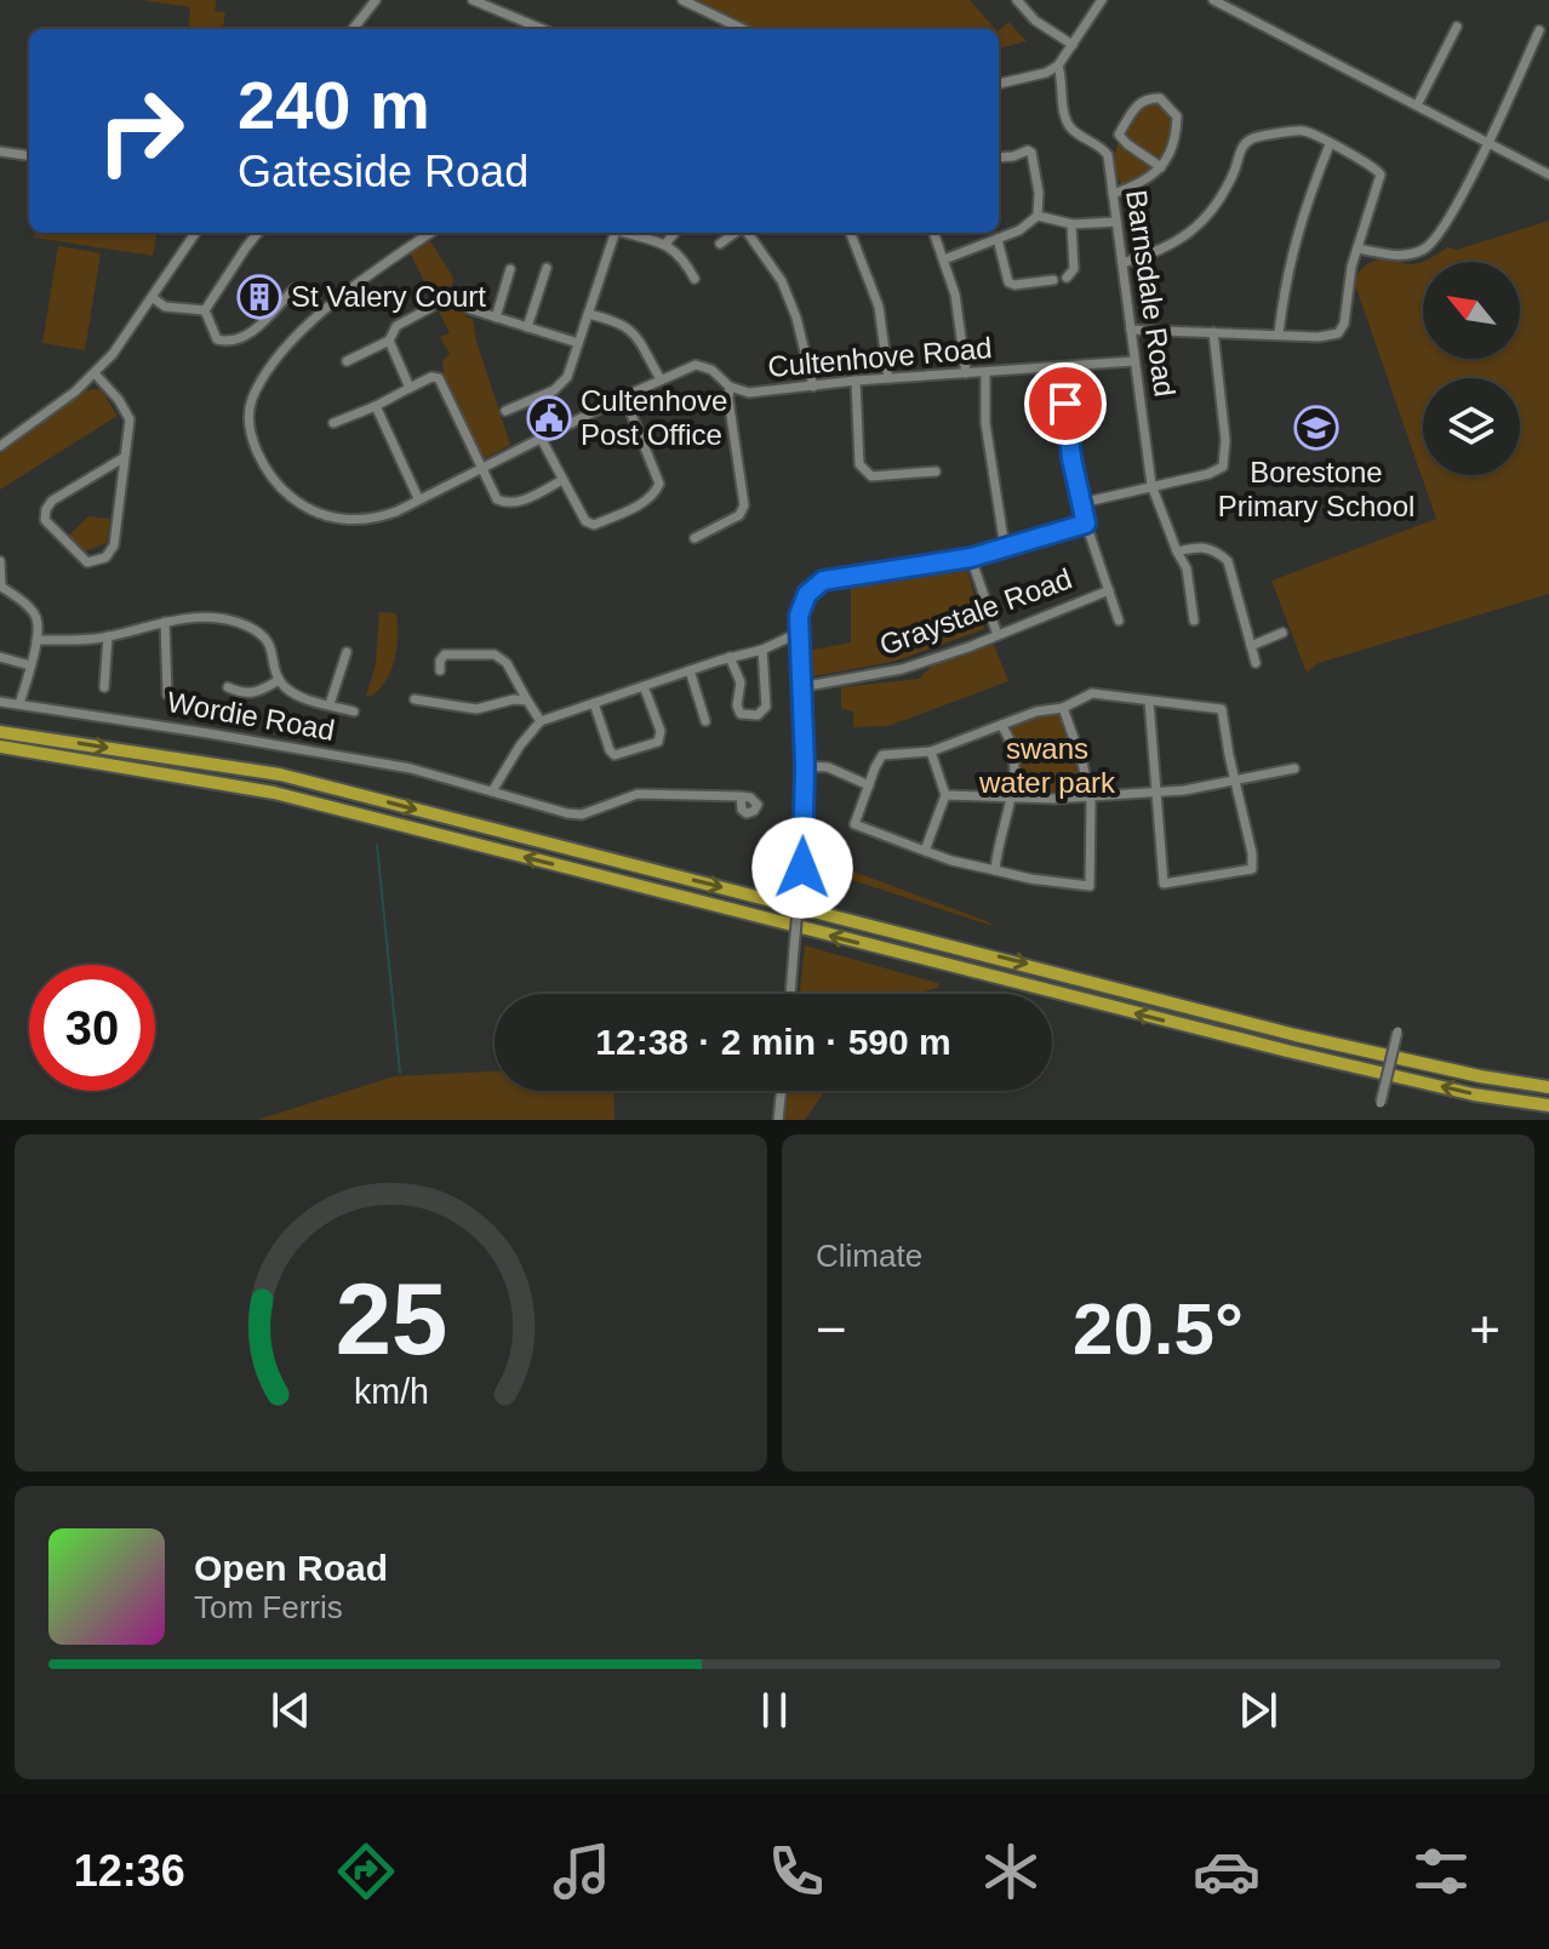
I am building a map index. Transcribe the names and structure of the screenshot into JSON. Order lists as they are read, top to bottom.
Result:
{
  "streets": {
    "street": [
      "Barnsdale Road",
      "Cultenhove Road",
      "Graystale Road",
      "Wordie Road"
    ]
  },
  "crossings": [
    ["Barnsdale Road", "Cultenhove Road"]
  ],
  "parks": ["swans water park"],
  "places": {
    "building": ["St Valery Court"],
    "public building": ["Cultenhove Post Office"],
    "school or university": ["Borestone Primary School"]
  },
  "north": "top left",
  "page": {
    "turn": ["240 m", "Gateside Road"],
    "limit": "30",
    "trip": "12:38 · 2 min · 590 m",
    "tile": "Climate",
    "heat": ["−", "20.5°", "+"],
    "song": ["Open Road", "Tom Ferris"],
    "tabs": "12:36",
    "gauge": ["25", "km/h"]
  }
}
